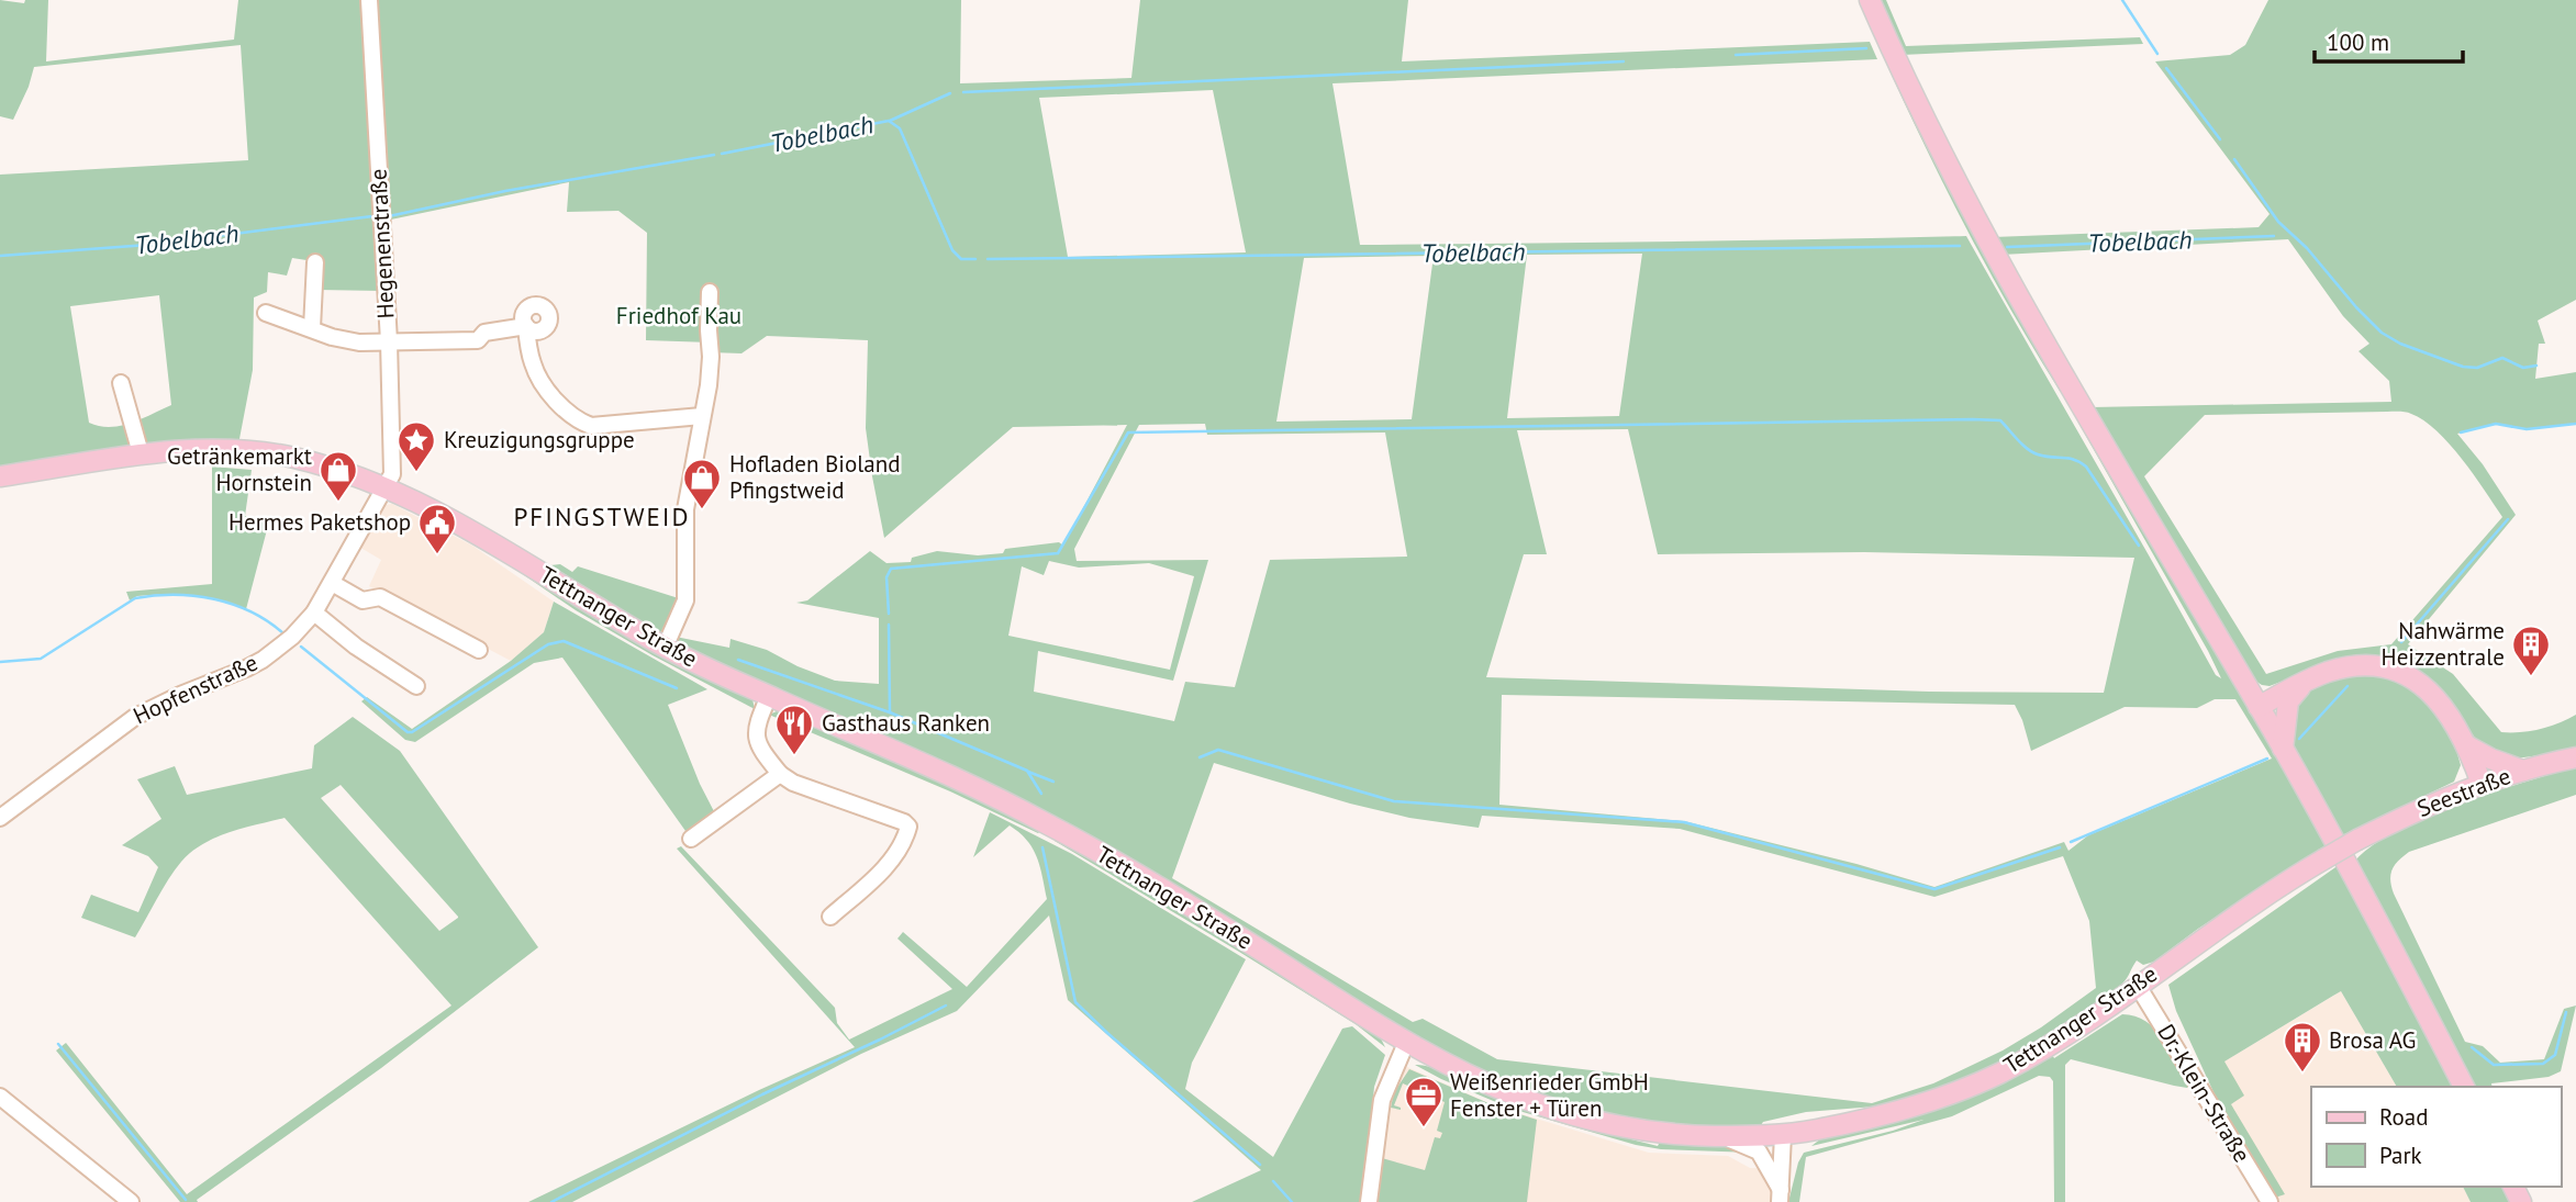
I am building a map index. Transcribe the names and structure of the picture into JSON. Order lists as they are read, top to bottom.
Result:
{
  "streets": {
    "main road": ["Tettnanger Straße", "Seestraße"],
    "street": ["Hegenenstraße", "Hopfenstraße", "Dr.-Klein-Straße"]
  },
  "crossings": [
    ["Hegenenstraße", "Tettnanger Straße"],
    ["Hegenenstraße", "Hopfenstraße"],
    ["Tettnanger Straße", "Hopfenstraße"],
    ["Tettnanger Straße", "Seestraße"],
    ["Tettnanger Straße", "Dr.-Klein-Straße"]
  ],
  "districts": ["PFINGSTWEID"],
  "water": ["Tobelbach"],
  "parks": ["Friedhof Kau"],
  "places": {
    "place": ["Kreuzigungsgruppe"],
    "shop": ["Getränkemarkt Hornstein", "Hofladen Bioland Pfingstweid"],
    "public building": ["Hermes Paketshop"],
    "building": ["Nahwärme Heizzentrale", "Brosa AG"],
    "restaurant": ["Gasthaus Ranken"],
    "office": ["Weißenrieder GmbH Fenster + Türen"]
  },
  "legend": ["Road", "Park"],
  "scale_bar": "100 m"
}
